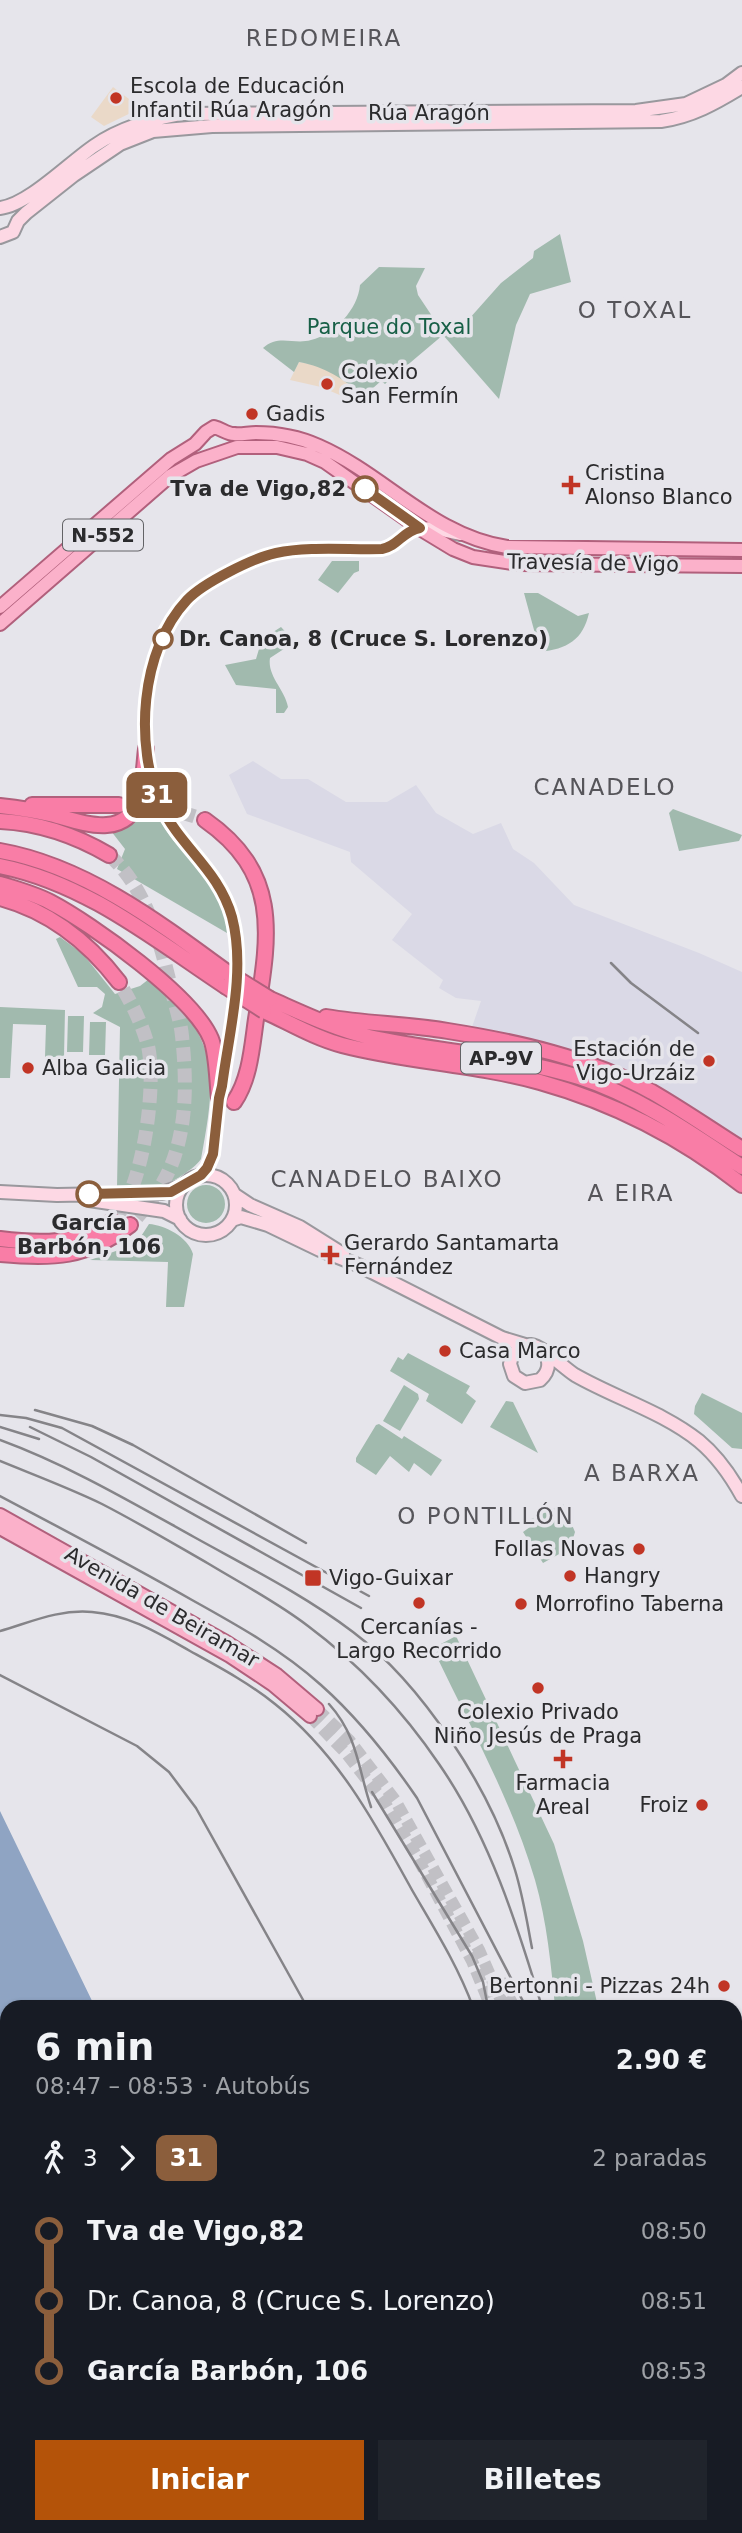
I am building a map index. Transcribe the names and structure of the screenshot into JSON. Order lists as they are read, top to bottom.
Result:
{
  "streets": {
    "highway": ["AP-9V"],
    "main road": [
      "Rúa Aragón",
      "N-552",
      "Travesía de Vigo",
      "Avenida de Beiramar"
    ]
  },
  "crossings": [
    ["N-552", "Travesía de Vigo"]
  ],
  "districts": [
    "REDOMEIRA",
    "O TOXAL",
    "CANADELO",
    "CANADELO BAIXO",
    "A EIRA",
    "A BARXA",
    "O PONTILLÓN"
  ],
  "parks": ["Parque do Toxal"],
  "places": {
    "other": [
      "Escola de Educación Infantil Rúa Aragón",
      "Colexio San Fermín",
      "Gadis",
      "Tva de Vigo,82",
      "Dr. Canoa, 8 (Cruce S. Lorenzo)",
      "Estación de Vigo-Urzáiz",
      "Alba Galicia",
      "García Barbón, 106",
      "Casa Marco",
      "Follas Novas",
      "Hangry",
      "Cercanías - Largo Recorrido",
      "Morrofino Taberna",
      "Colexio Privado Niño Jesús de Praga",
      "Froiz",
      "Bertonni - Pizzas 24h"
    ],
    "health": ["Cristina Alonso Blanco", "Gerardo Santamarta Fernández", "Farmacia Areal"],
    "transit": ["Vigo-Guixar"]
  },
  "lines": ["bus line 31"],
  "page": {
    "on_map": "31",
    "heading": ["6 min", "08:47 – 08:53 · Autobús", "2.90 €"],
    "legs": ["3", "31", "2 paradas"],
    "list": [
      {
        "name": "Tva de Vigo,82",
        "value": "08:50"
      },
      {
        "name": "Dr. Canoa, 8 (Cruce S. Lorenzo)",
        "value": "08:51"
      },
      {
        "name": "García Barbón, 106",
        "value": "08:53"
      }
    ],
    "buttons": ["Iniciar", "Billetes"]
  }
}
